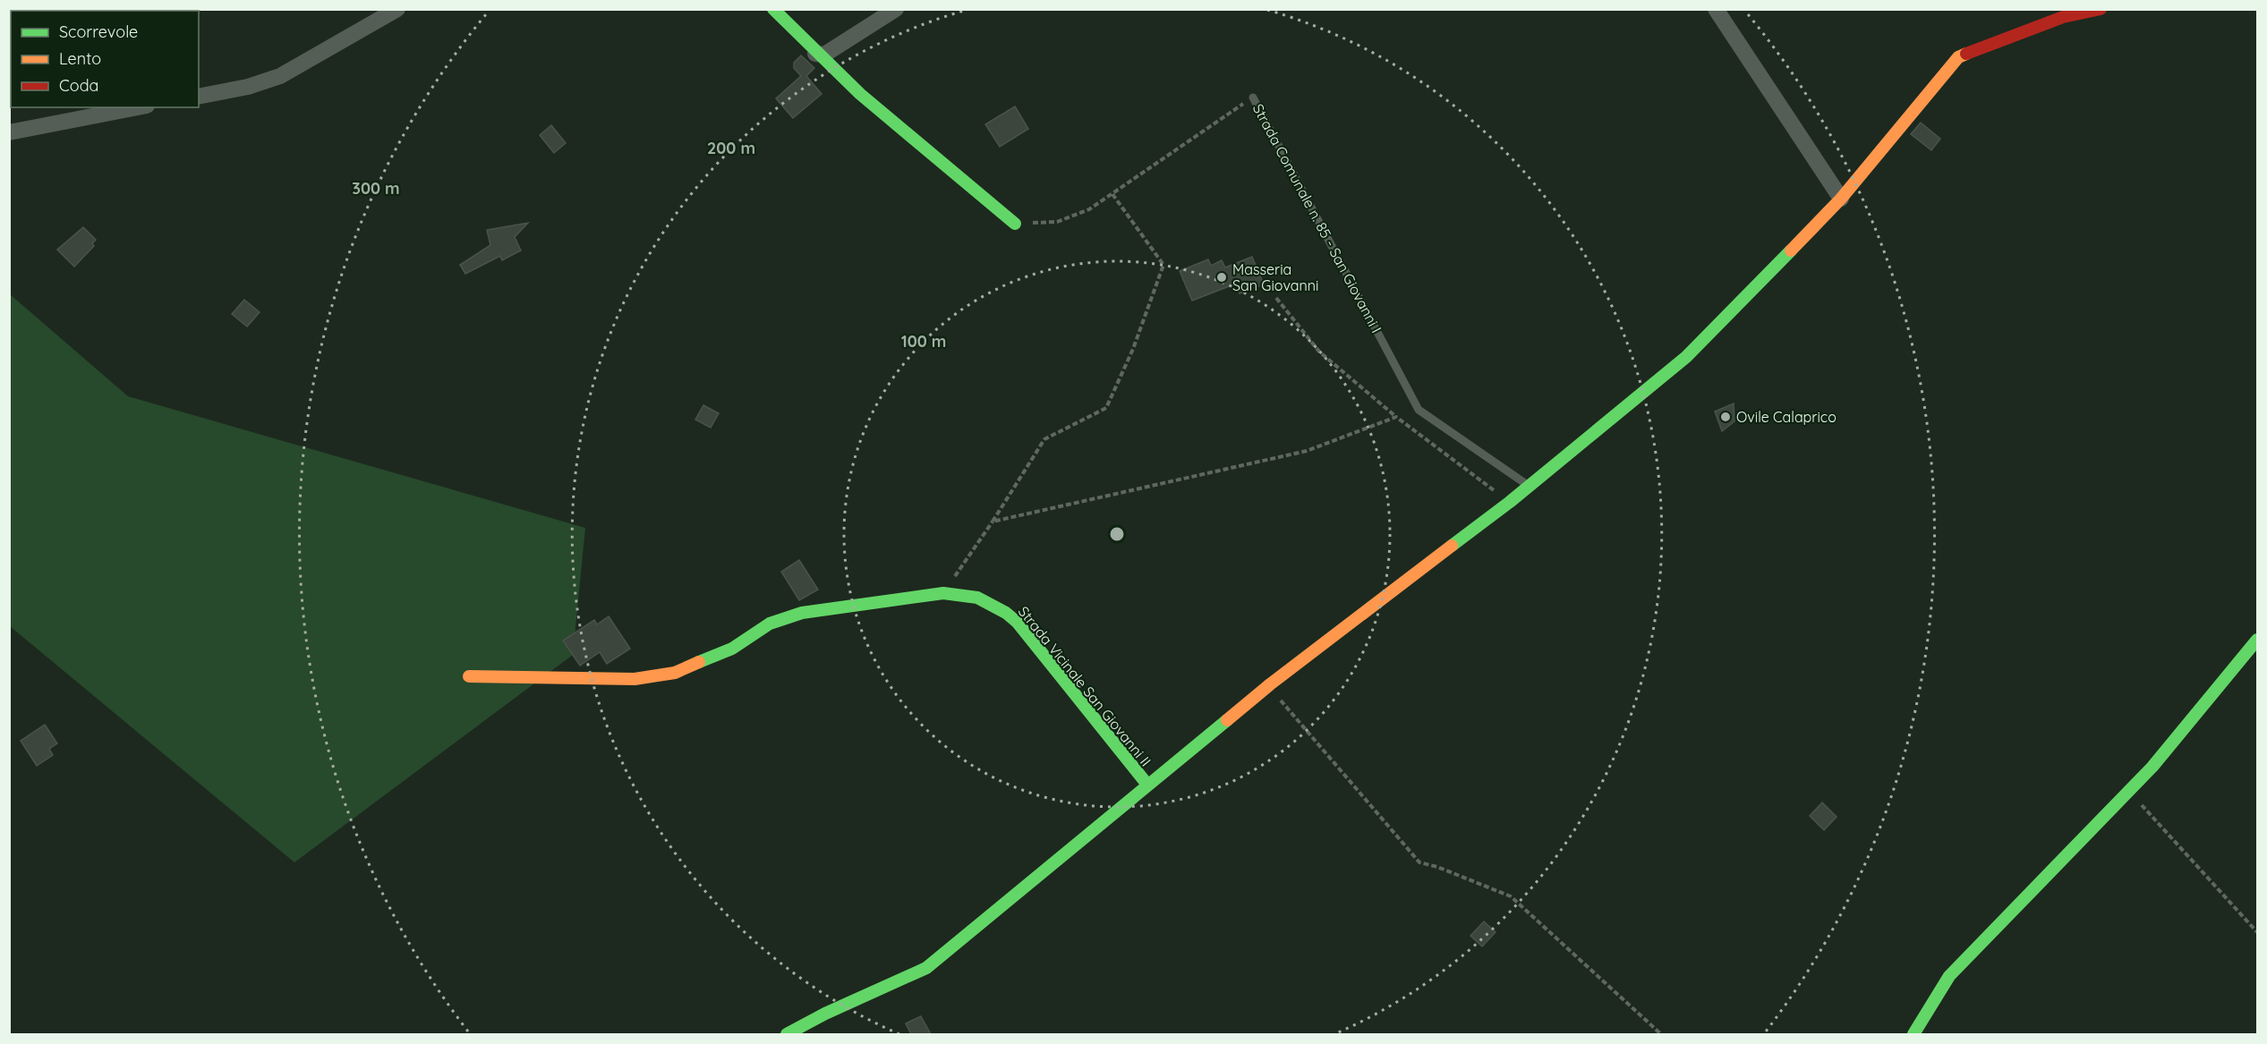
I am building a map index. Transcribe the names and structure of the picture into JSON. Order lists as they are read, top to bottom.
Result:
{
  "streets": {
    "street": ["Strada Vicinale San Giovanni II"],
    "lane": ["Strada Comunale n. 85 - San Giovanni I"]
  },
  "places": ["Masseria San Giovanni", "Ovile Calaprico"],
  "legend": ["Scorrevole", "Lento", "Coda"],
  "rings": ["200 m", "300 m", "100 m"]
}
